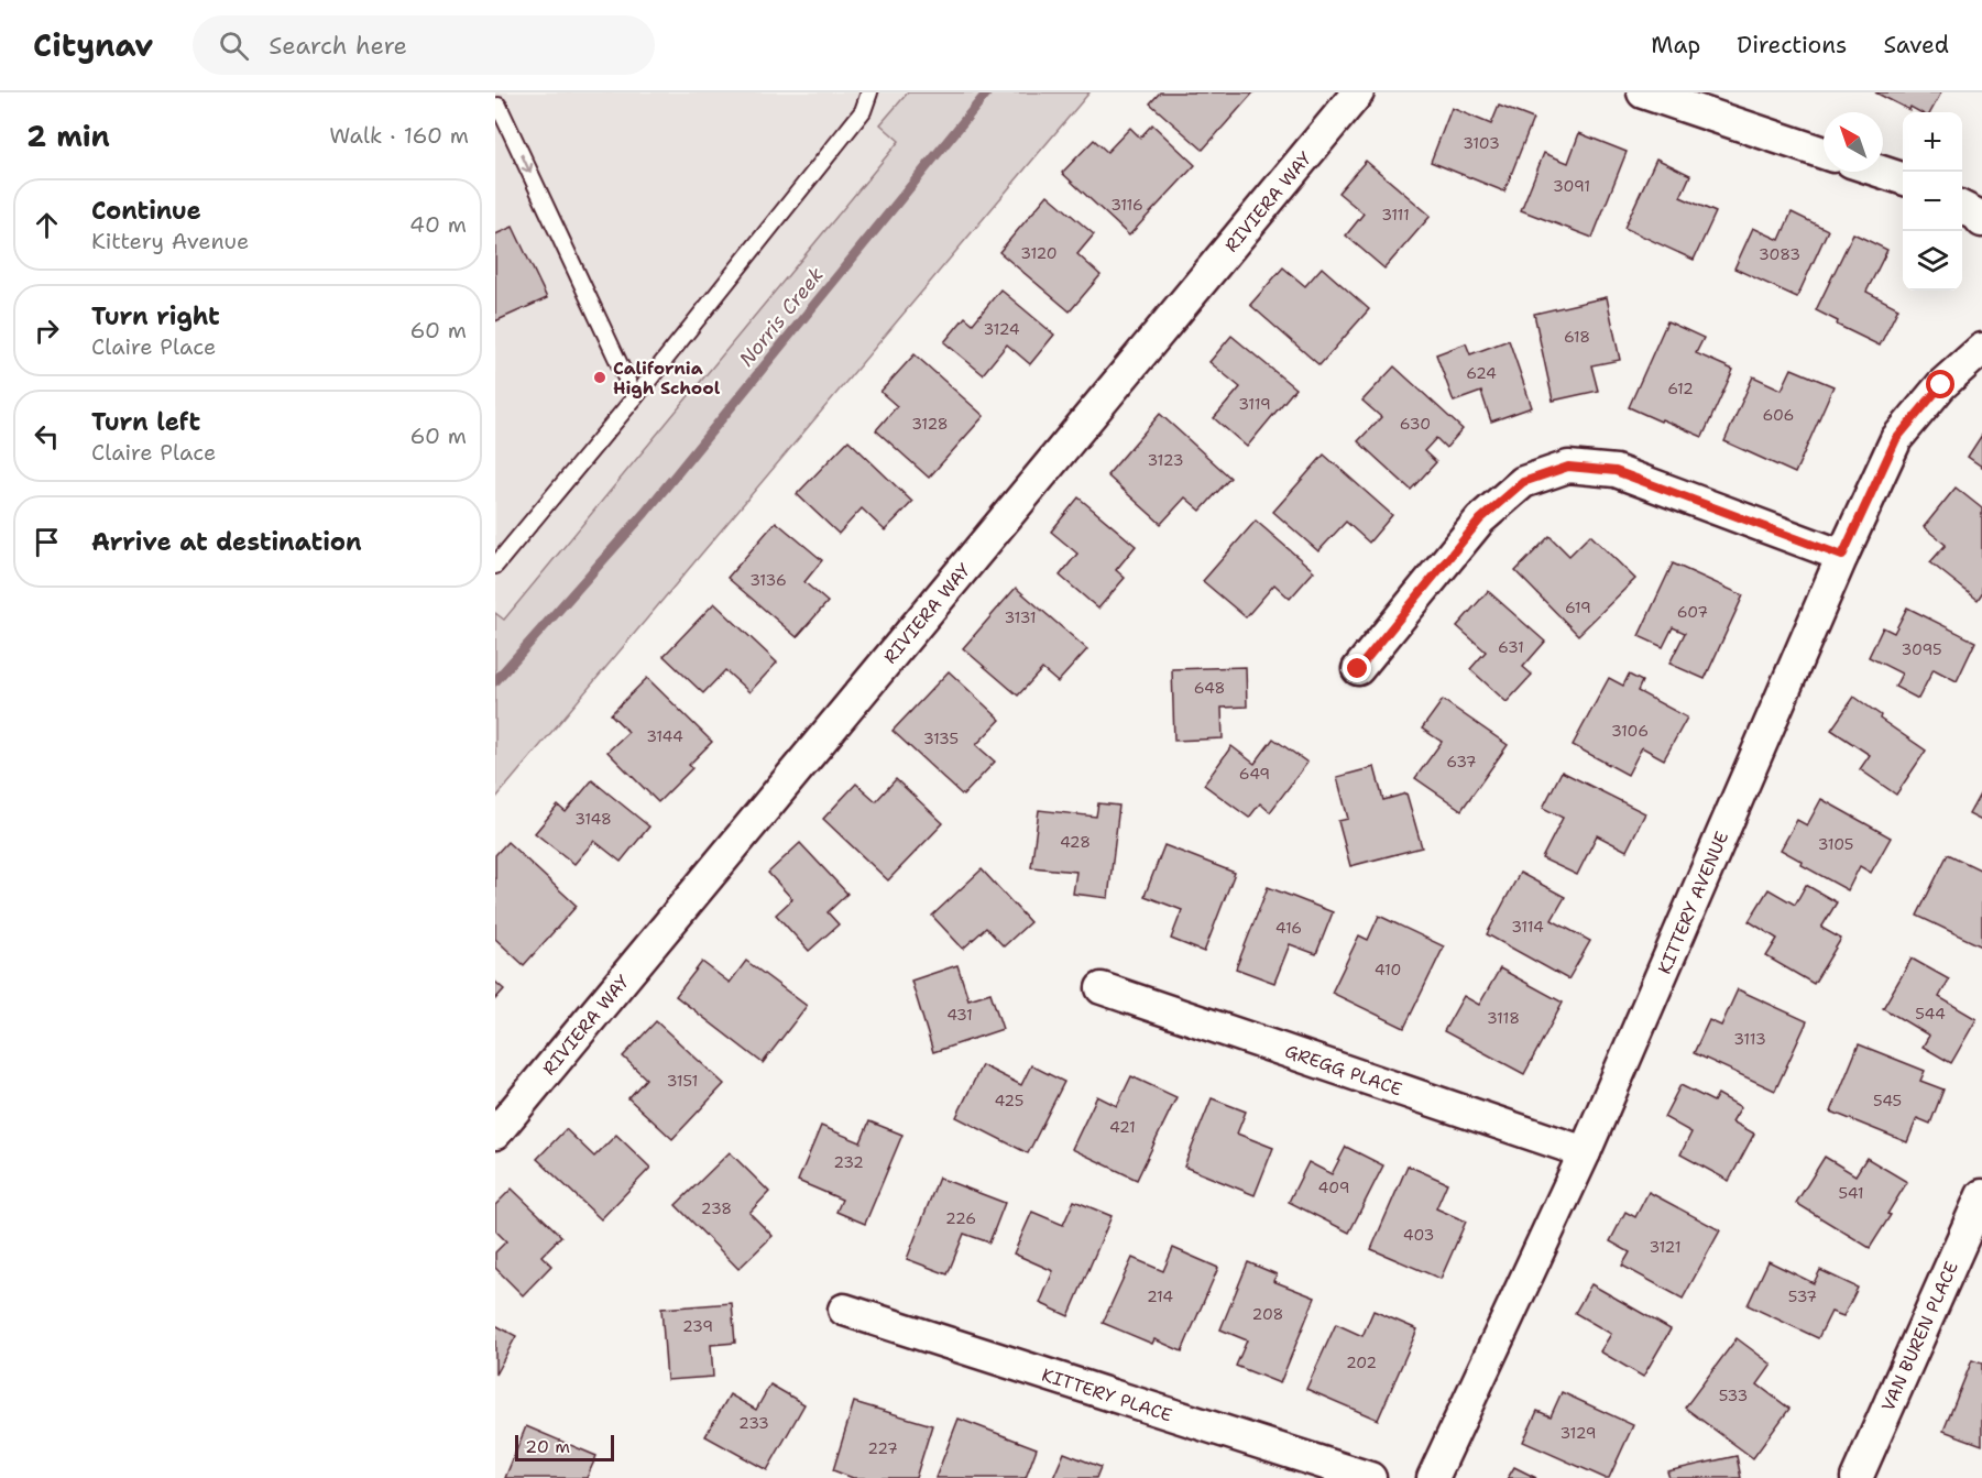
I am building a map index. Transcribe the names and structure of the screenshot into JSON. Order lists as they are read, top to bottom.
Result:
{
  "streets": {
    "street": [
      "RIVIERA WAY",
      "KITTERY AVENUE",
      "GREGG PLACE",
      "VAN BUREN PLACE",
      "KITTERY PLACE"
    ]
  },
  "crossings": [
    ["KITTERY AVENUE", "GREGG PLACE"]
  ],
  "water": ["Norris Creek"],
  "places": ["California High School"],
  "house_numbers": [
    "3103",
    "3091",
    "3116",
    "3111",
    "3120",
    "3083",
    "3124",
    "618",
    "624",
    "612",
    "3119",
    "606",
    "3128",
    "630",
    "3123",
    "3136",
    "619",
    "607",
    "3131",
    "631",
    "3095",
    "648",
    "3106",
    "3144",
    "3135",
    "637",
    "649",
    "3148",
    "428",
    "3105",
    "3114",
    "416",
    "410",
    "544",
    "431",
    "3118",
    "3113",
    "3151",
    "425",
    "545",
    "421",
    "232",
    "409",
    "541",
    "238",
    "226",
    "403",
    "3121",
    "214",
    "537",
    "208",
    "239",
    "202",
    "533",
    "233",
    "3129",
    "227"
  ],
  "scale_bar": "20 m",
  "north": "top left",
  "page": {
    "header": "Citynav",
    "search": "Search here",
    "nav": ["Map", "Directions", "Saved"],
    "heading": ["2 min", "Walk · 160 m"],
    "map_buttons": ["+", "−"],
    "list": [
      ["Continue", "Kittery Avenue", "40 m"],
      ["Turn right", "Claire Place", "60 m"],
      ["Turn left", "Claire Place", "60 m"],
      "Arrive at destination"
    ],
    "scale": "20 m"
  }
}
